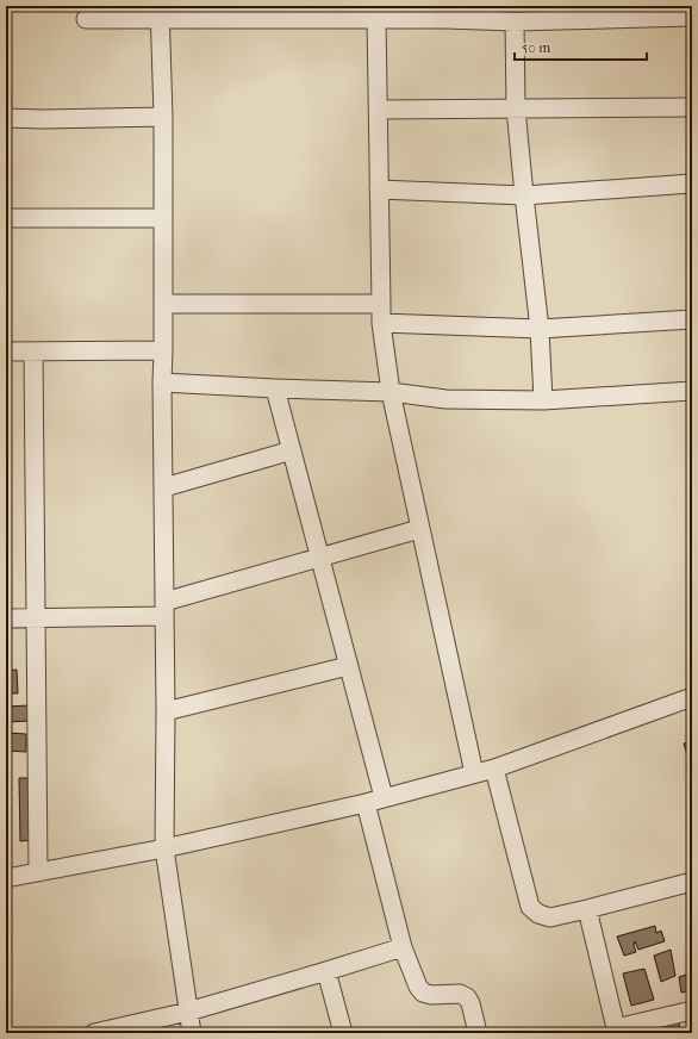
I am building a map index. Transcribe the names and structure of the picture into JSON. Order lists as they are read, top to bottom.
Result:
{
  "scale_bar": "50 m"
}
